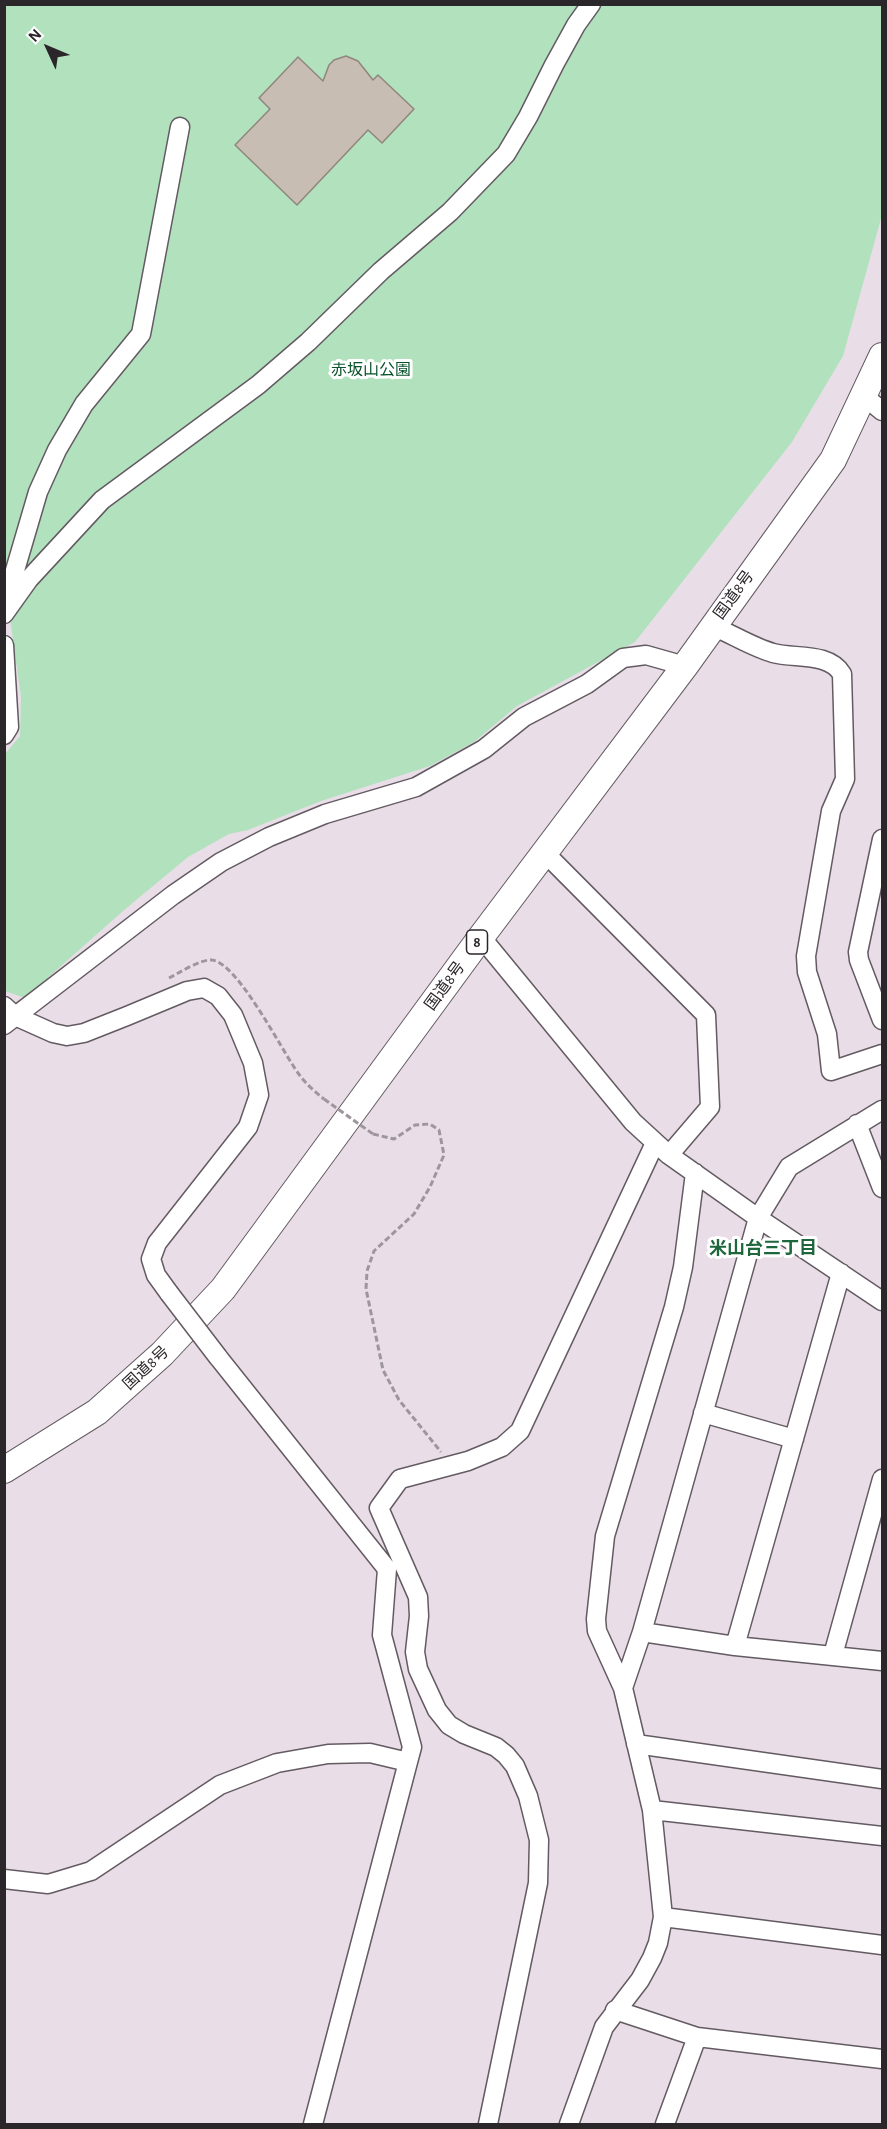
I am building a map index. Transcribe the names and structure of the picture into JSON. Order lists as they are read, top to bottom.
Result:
{
  "streets": {
    "highway": ["国道8号", "8"]
  },
  "districts": ["米山台三丁目"],
  "parks": ["赤坂山公園"],
  "north": "top left"
}
